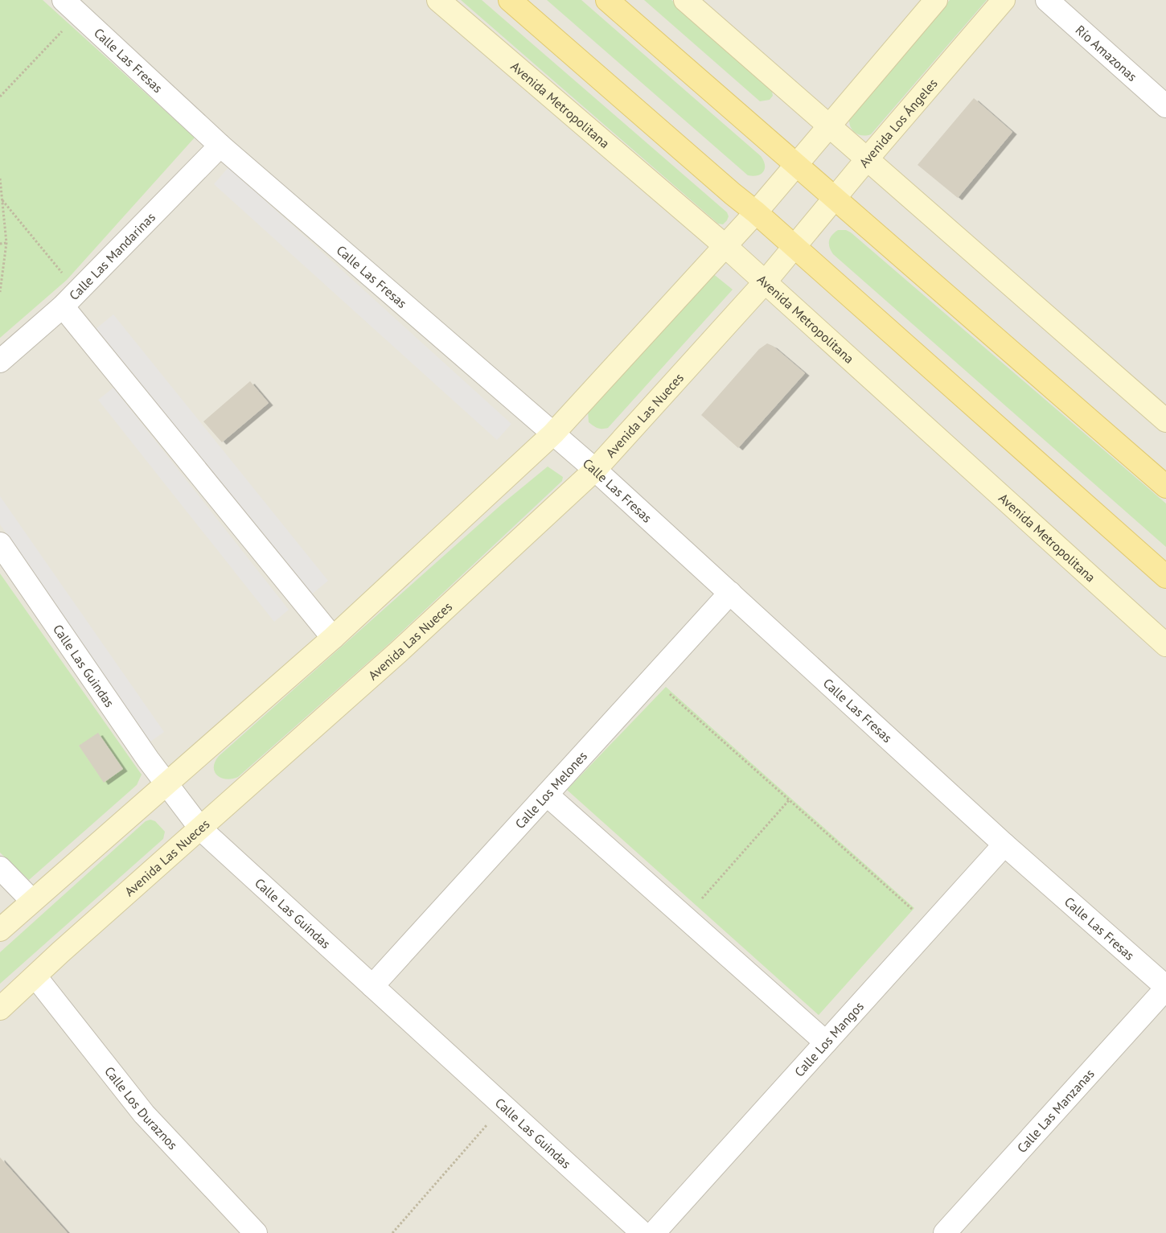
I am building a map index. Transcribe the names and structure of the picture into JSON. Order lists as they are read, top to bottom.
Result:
{
  "streets": {
    "street": [
      "Río Amazonas",
      "Calle Las Fresas",
      "Avenida Metropolitana",
      "Avenida Los Ángeles",
      "Calle Las Mandarinas",
      "Avenida Las Nueces",
      "Calle Las Guindas",
      "Calle Los Melones",
      "Calle Los Mangos",
      "Calle Los Duraznos",
      "Calle Las Manzanas"
    ]
  },
  "crossings": [
    ["Calle Las Fresas", "Calle Las Mandarinas"],
    ["Calle Las Fresas", "Avenida Las Nueces"],
    ["Calle Las Fresas", "Calle Los Melones"],
    ["Calle Las Fresas", "Calle Los Mangos"],
    ["Calle Las Fresas", "Calle Las Manzanas"],
    ["Avenida Metropolitana", "Avenida Las Nueces"],
    ["Avenida Los Ángeles", "Avenida Las Nueces"],
    ["Avenida Las Nueces", "Calle Las Guindas"],
    ["Avenida Las Nueces", "Calle Los Duraznos"],
    ["Calle Las Guindas", "Calle Los Melones"]
  ]
}
